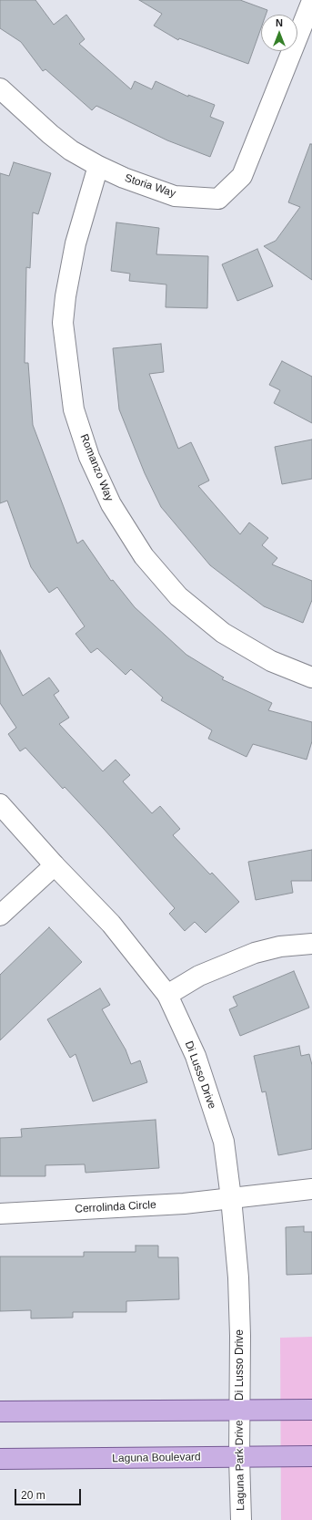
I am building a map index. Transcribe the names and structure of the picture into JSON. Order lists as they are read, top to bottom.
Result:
{
  "streets": {
    "main road": ["Laguna Boulevard"],
    "street": [
      "Storia Way",
      "Romanzo Way",
      "Di Lusso Drive",
      "Cerrolinda Circle",
      "Laguna Park Drive"
    ]
  },
  "crossings": [
    ["Storia Way", "Romanzo Way"],
    ["Di Lusso Drive", "Cerrolinda Circle"],
    ["Di Lusso Drive", "Laguna Park Drive"],
    ["Laguna Boulevard", "Laguna Park Drive"]
  ],
  "scale_bar": "20 m",
  "north": "top"
}
